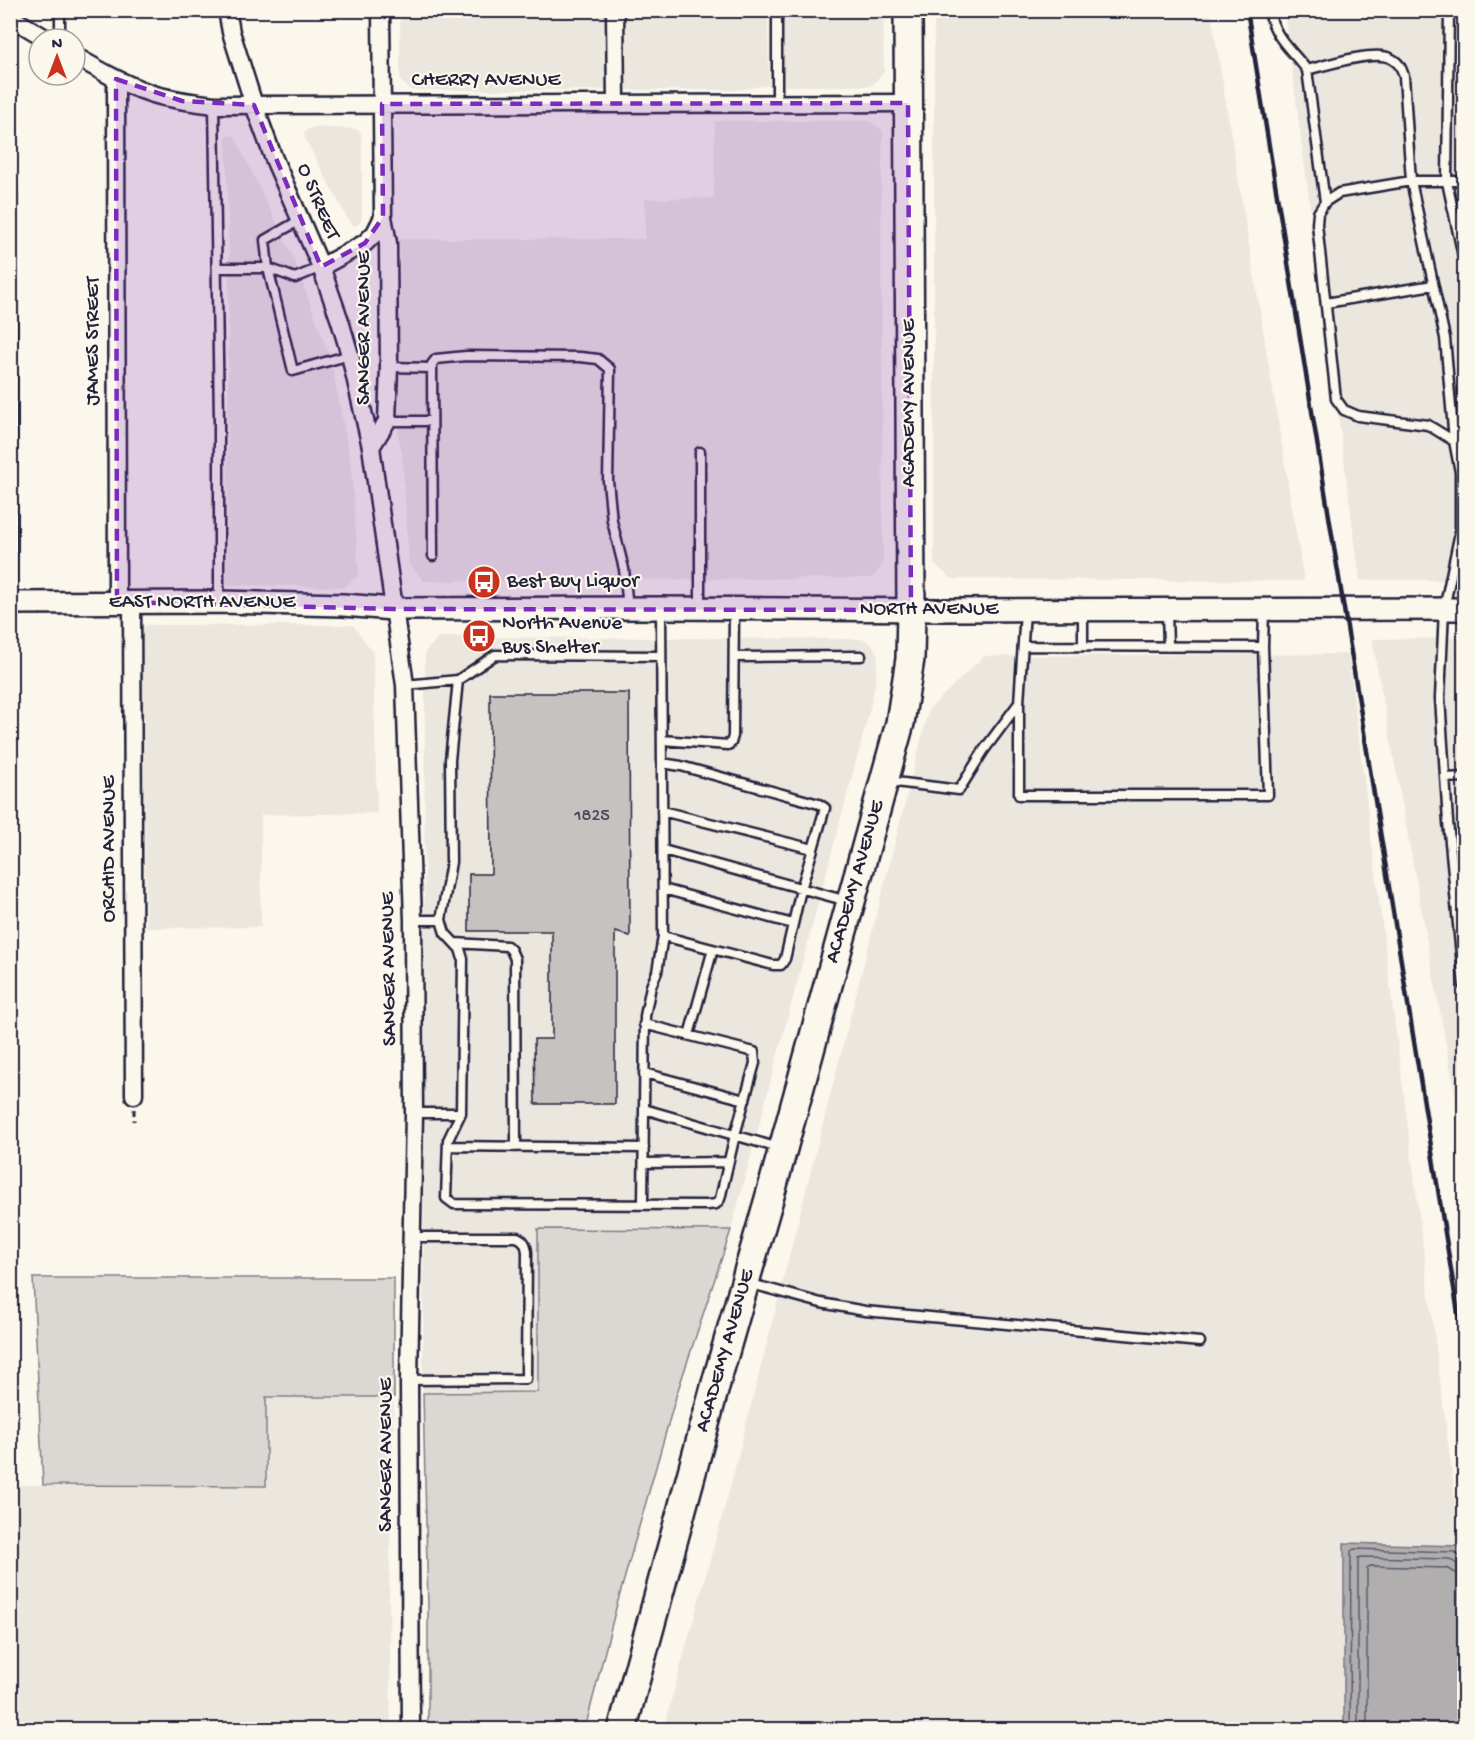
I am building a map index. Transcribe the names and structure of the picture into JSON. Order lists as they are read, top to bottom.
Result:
{
  "streets": {
    "main road": ["ACADEMY AVENUE"],
    "street": [
      "CHERRY AVENUE",
      "O STREET",
      "SANGER AVENUE",
      "JAMES STREET",
      "EAST NORTH AVENUE",
      "NORTH AVENUE",
      "ORCHID AVENUE"
    ]
  },
  "crossings": [
    ["CHERRY AVENUE", "O STREET"],
    ["CHERRY AVENUE", "SANGER AVENUE"],
    ["CHERRY AVENUE", "JAMES STREET"],
    ["CHERRY AVENUE", "ACADEMY AVENUE"],
    ["O STREET", "SANGER AVENUE"],
    ["SANGER AVENUE", "EAST NORTH AVENUE"],
    ["SANGER AVENUE", "NORTH AVENUE"],
    ["JAMES STREET", "EAST NORTH AVENUE"],
    ["JAMES STREET", "ORCHID AVENUE"],
    ["ACADEMY AVENUE", "NORTH AVENUE"],
    ["EAST NORTH AVENUE", "NORTH AVENUE"],
    ["EAST NORTH AVENUE", "ORCHID AVENUE"]
  ],
  "places": {
    "bus stop": ["Best Buy Liquor", "North Avenue Bus Shelter"]
  },
  "house_numbers": ["1825"],
  "north": "top"
}
